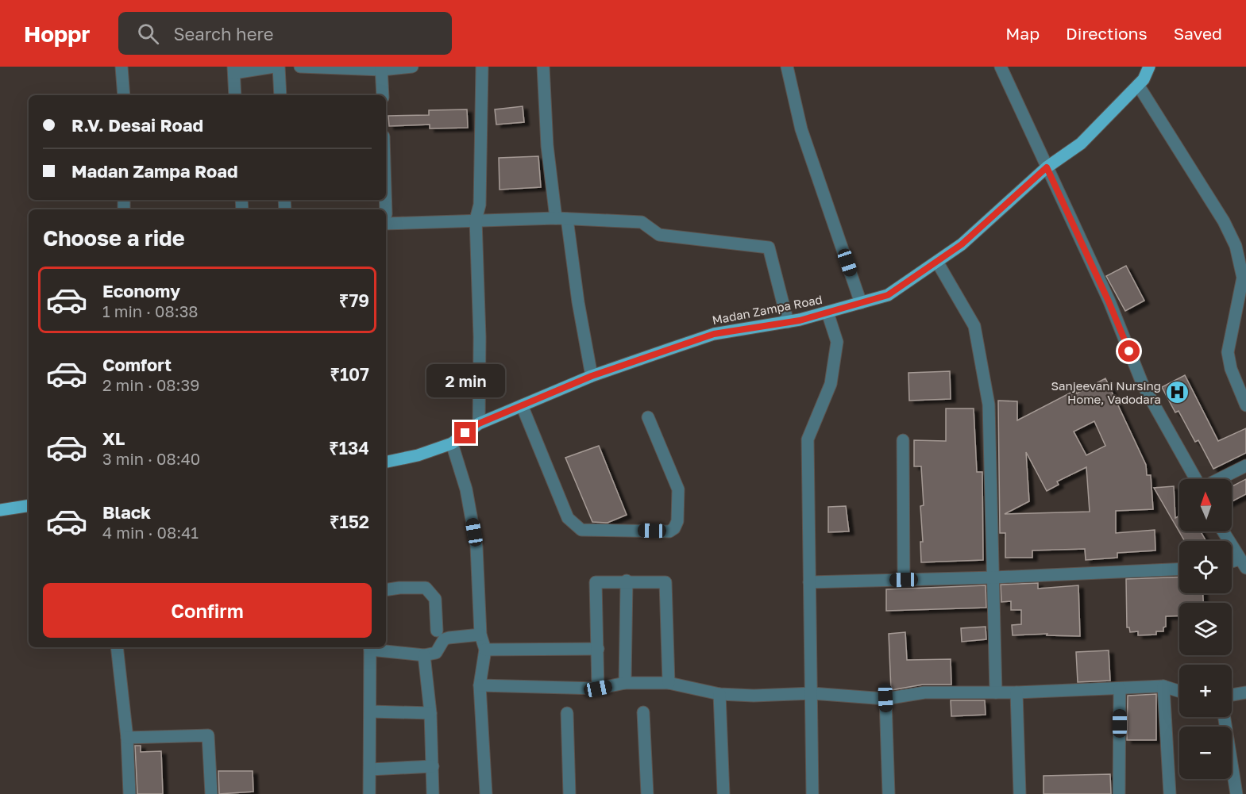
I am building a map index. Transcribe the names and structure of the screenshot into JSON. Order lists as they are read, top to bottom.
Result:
{
  "streets": {
    "main road": ["Madan Zampa Road"]
  },
  "places": {
    "hospital": ["Sanjeevani Nursing Home, Vadodara"]
  },
  "north": "top",
  "page": {
    "header": "Hoppr",
    "search": "Search here",
    "nav": ["Map", "Directions", "Saved"],
    "banner": ["R.V. Desai Road", "Madan Zampa Road"],
    "heading": "Choose a ride",
    "list": [
      {
        "name": "Economy",
        "note": "1 min · 08:38",
        "value": "₹79"
      },
      {
        "name": "Comfort",
        "note": "2 min · 08:39",
        "value": "₹107"
      },
      {
        "name": "XL",
        "note": "3 min · 08:40",
        "value": "₹134"
      },
      {
        "name": "Black",
        "note": "4 min · 08:41",
        "value": "₹152"
      }
    ],
    "bubble": "2 min",
    "map_buttons": ["+", "−"],
    "buttons": "Confirm"
  }
}
